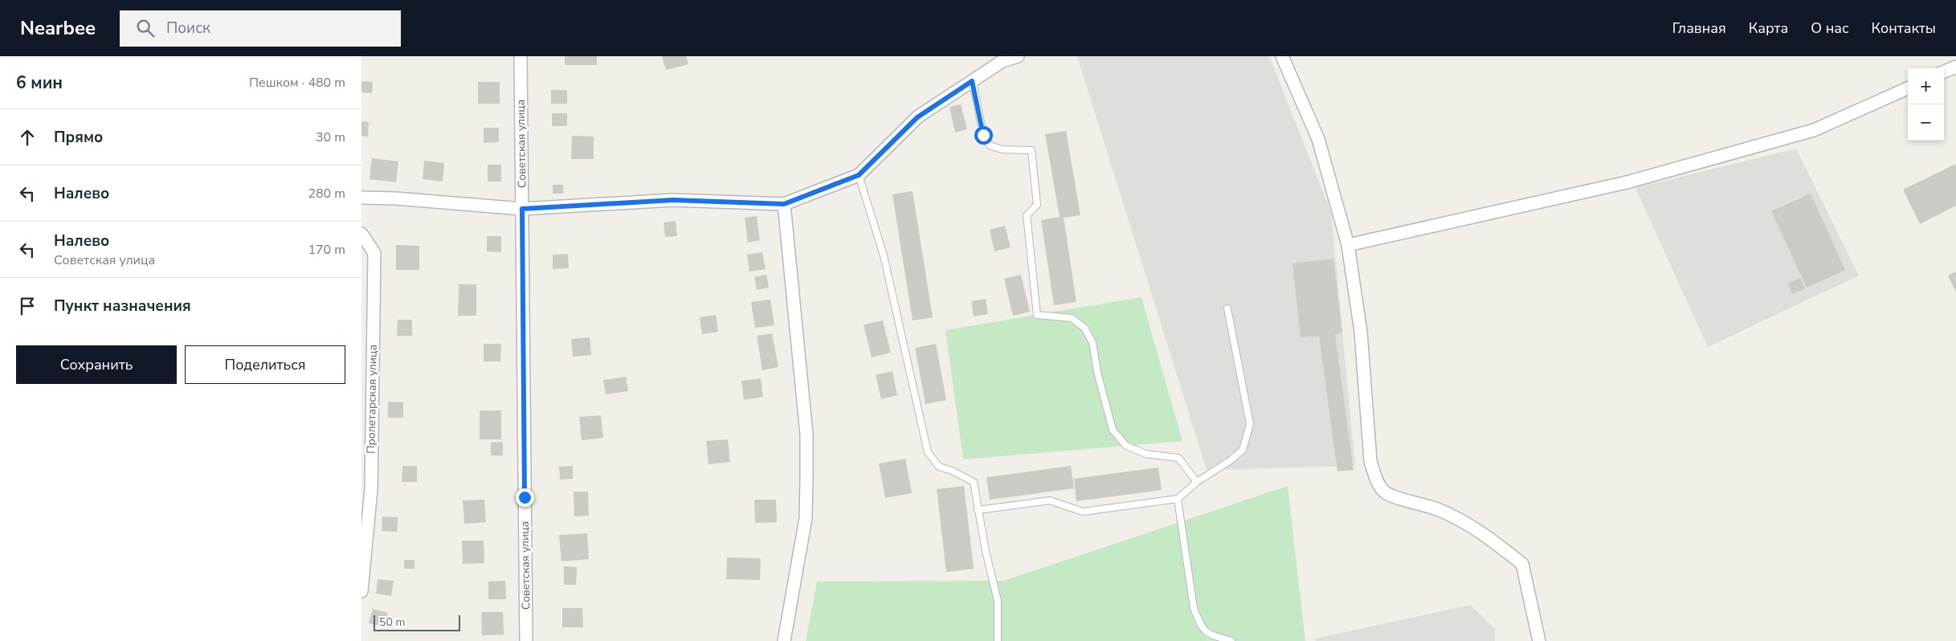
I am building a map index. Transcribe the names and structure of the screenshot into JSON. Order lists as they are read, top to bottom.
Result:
{
  "streets": {
    "street": ["Советская улица", "Пролетарская улица"]
  },
  "scale_bar": "50 m",
  "page": {
    "header": "Nearbee",
    "search": "Поиск",
    "nav": [
      "Главная",
      "Карта",
      "О нас",
      "Контакты"
    ],
    "heading": ["6 мин", "Пешком · 480 m"],
    "map_buttons": ["+", "−"],
    "list": [
      ["Прямо", "30 m"],
      ["Налево", "280 m"],
      ["Налево", "Советская улица", "170 m"],
      "Пункт назначения"
    ],
    "buttons": ["Сохранить", "Поделиться"],
    "scale": "50 m"
  }
}
